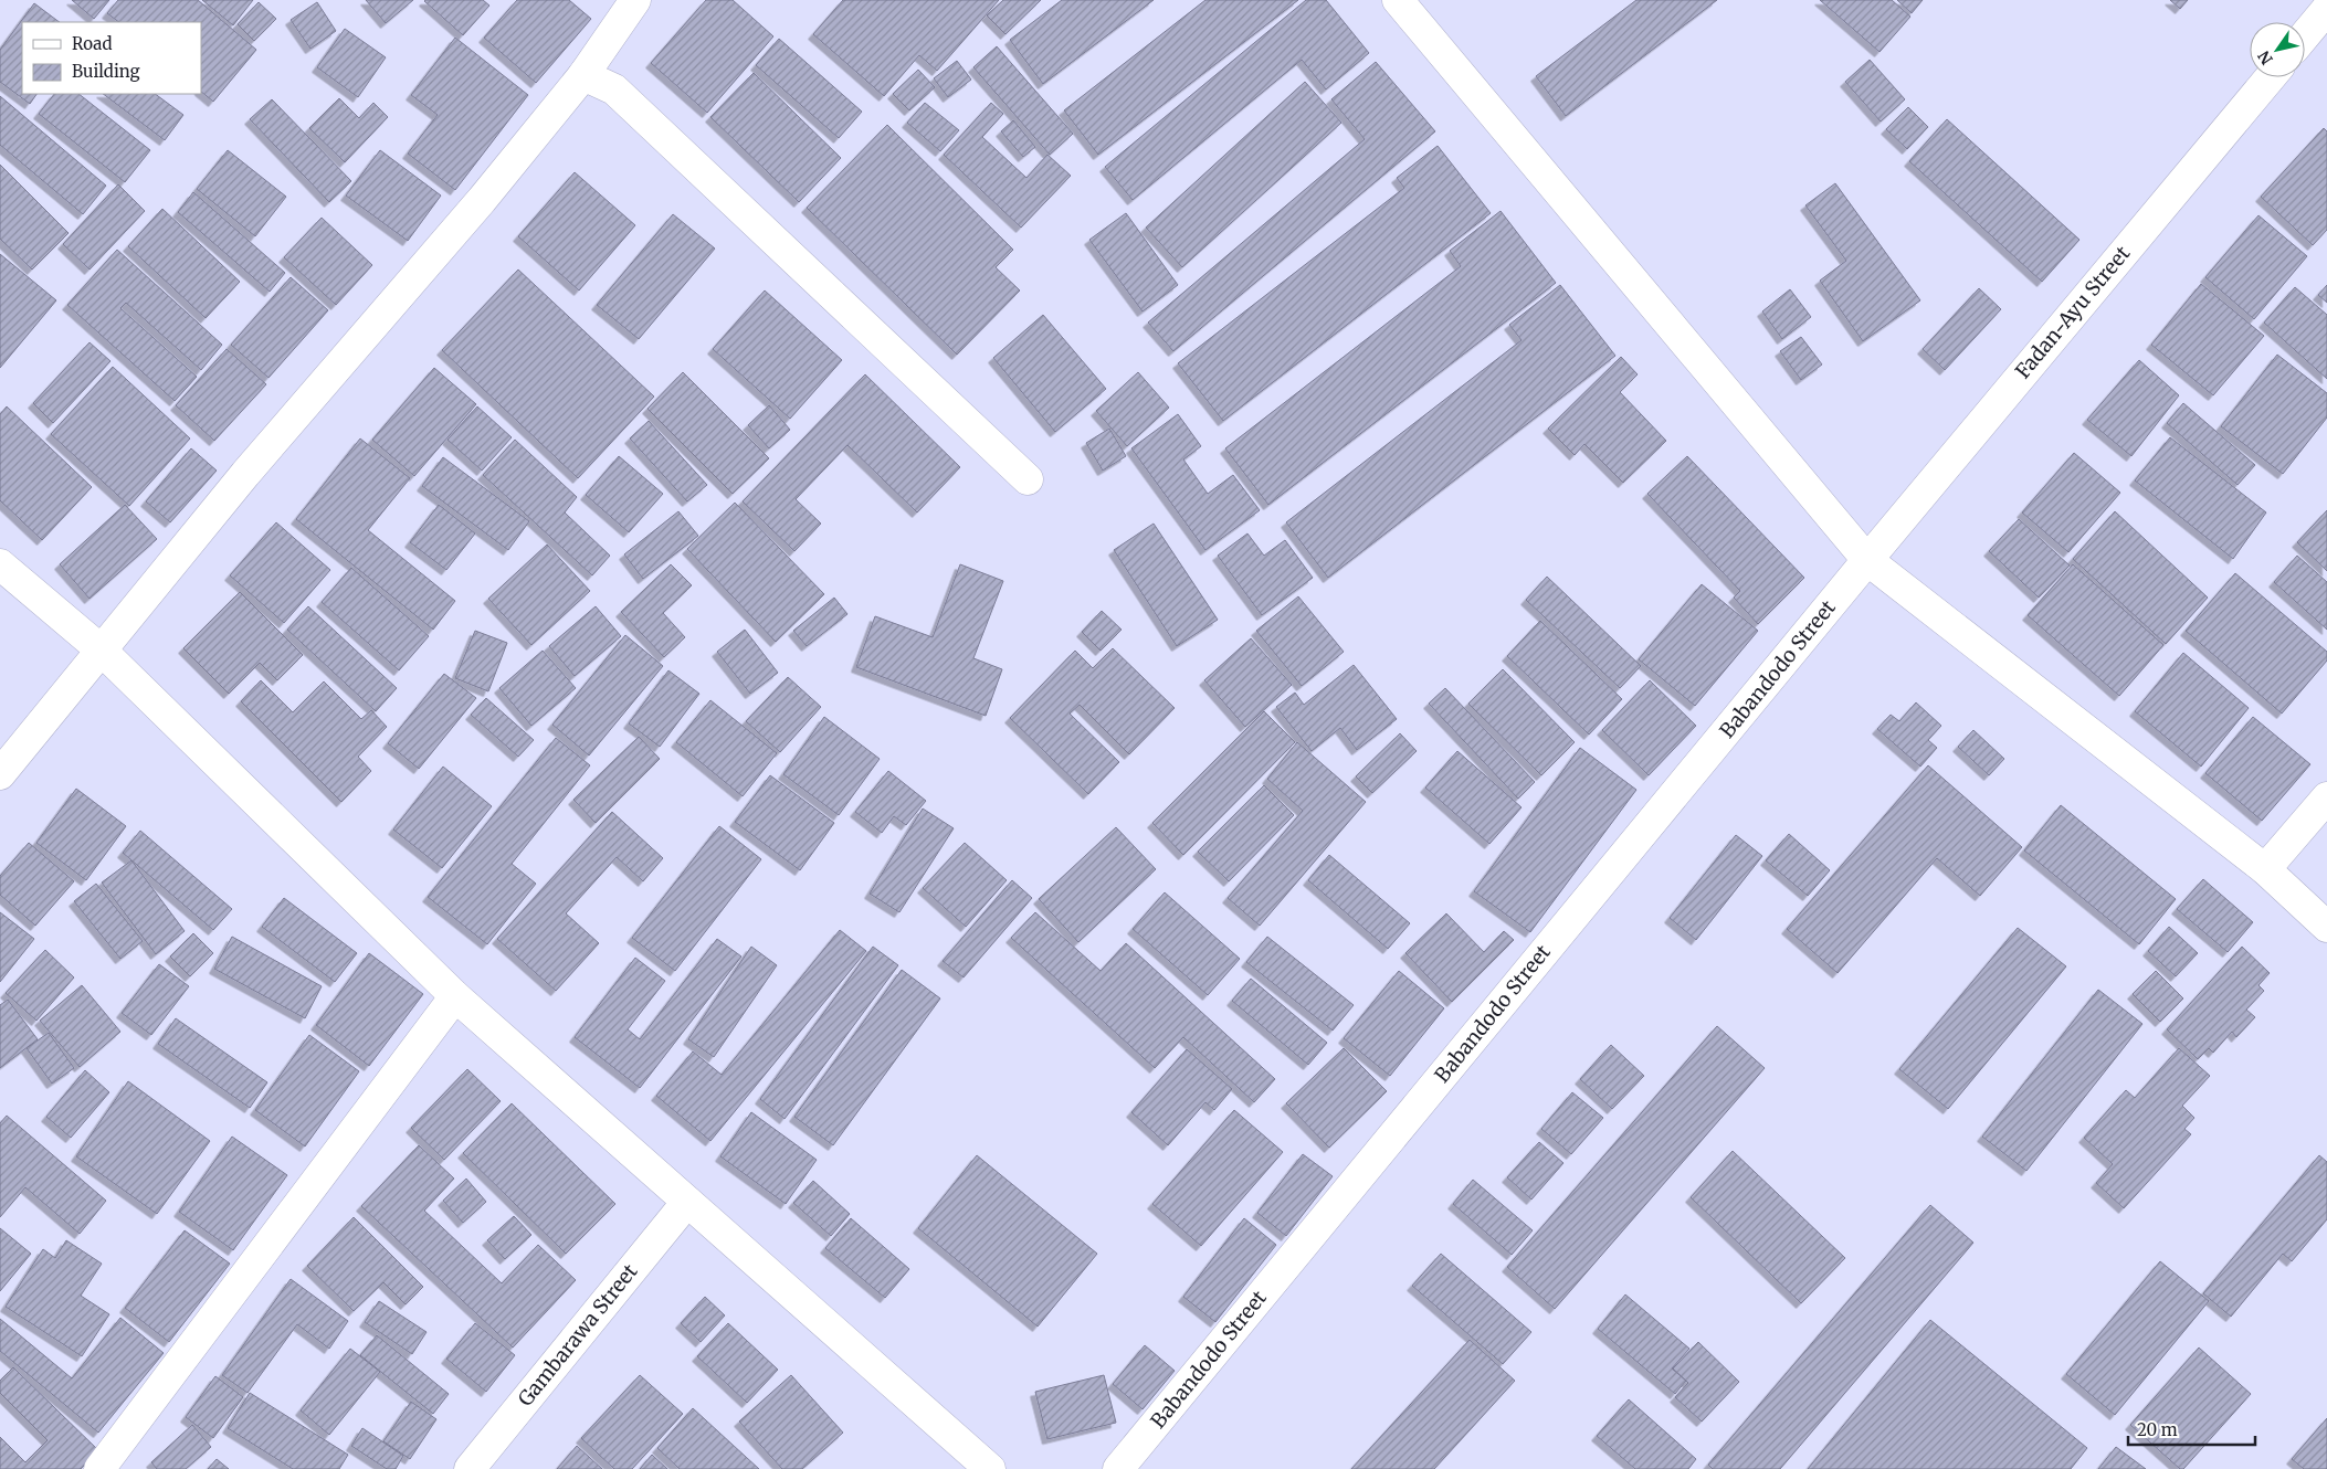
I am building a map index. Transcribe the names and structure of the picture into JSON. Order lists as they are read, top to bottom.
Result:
{
  "streets": {
    "street": ["Fadan-Ayu Street", "Babandodo Street", "Gambarawa Street"]
  },
  "crossings": [
    ["Fadan-Ayu Street", "Babandodo Street"]
  ],
  "legend": ["Road", "Building"],
  "scale_bar": "20 m",
  "north": "bottom left"
}
